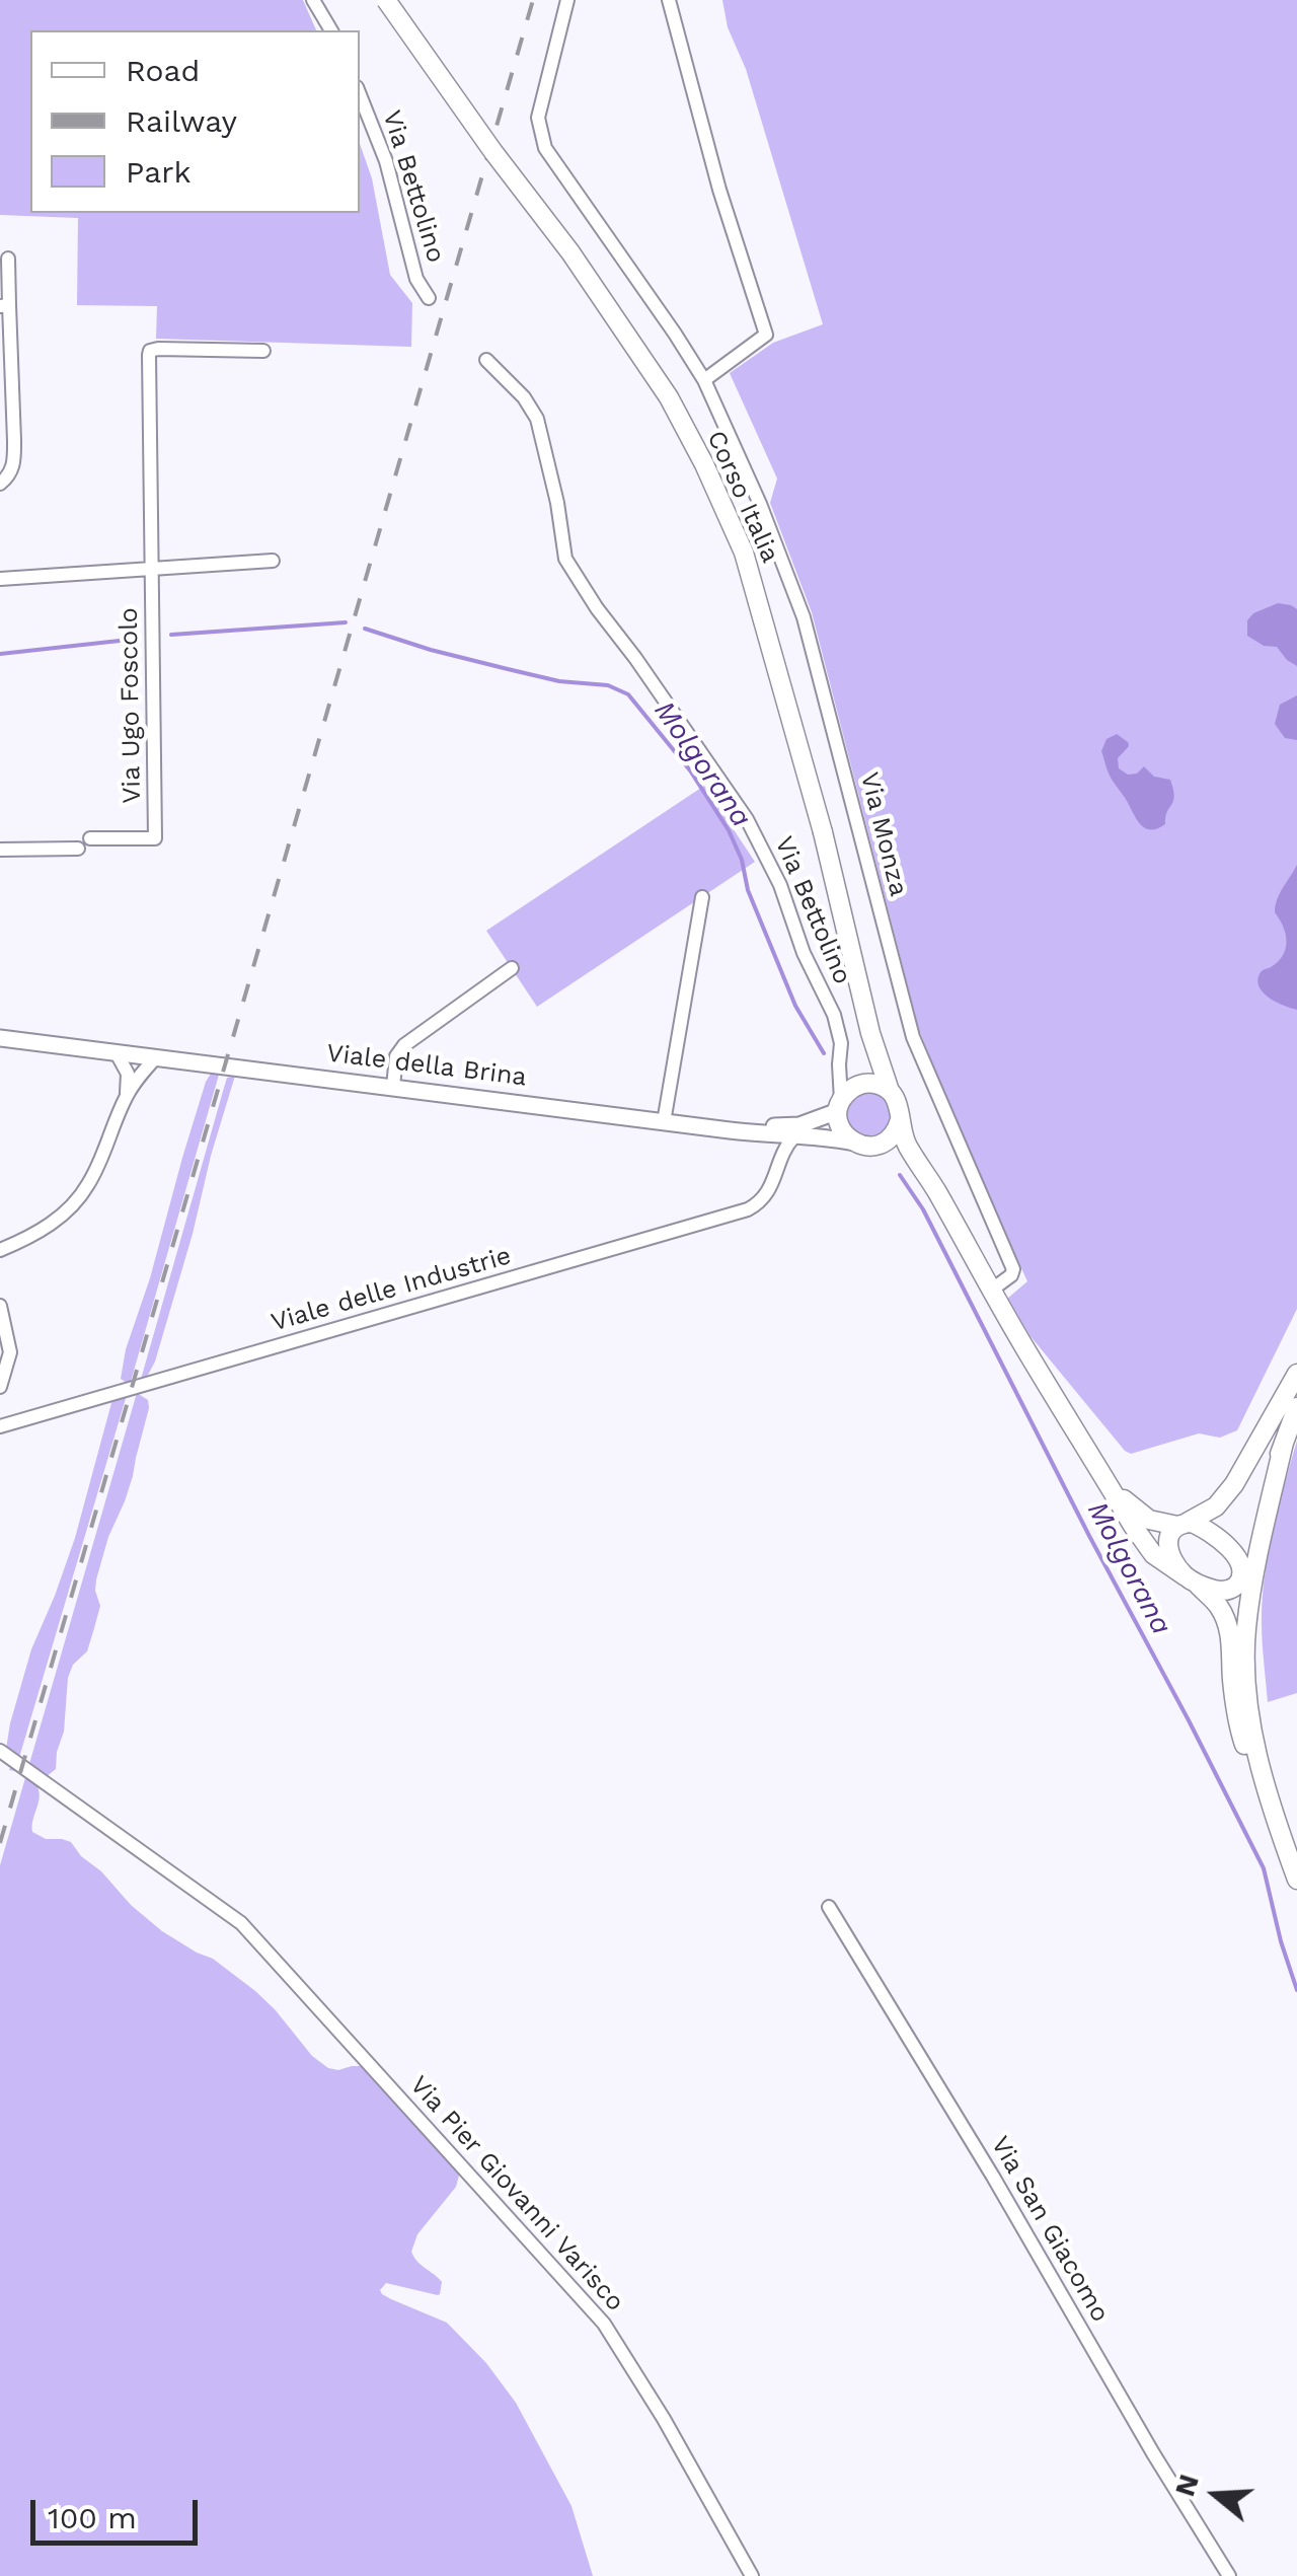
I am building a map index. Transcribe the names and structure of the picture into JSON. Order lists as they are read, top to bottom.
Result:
{
  "streets": {
    "main road": ["Corso Italia"],
    "street": [
      "Via Bettolino",
      "Via Ugo Foscolo",
      "Via Monza",
      "Viale della Brina",
      "Viale delle Industrie",
      "Via Pier Giovanni Varisco",
      "Via San Giacomo"
    ]
  },
  "crossings": [
    ["Via Bettolino", "Corso Italia"],
    ["Via Bettolino", "Viale della Brina"],
    ["Corso Italia", "Viale della Brina"],
    ["Viale della Brina", "Viale delle Industrie"]
  ],
  "water": ["Molgorana"],
  "legend": ["Road", "Railway", "Park"],
  "scale_bar": "100 m",
  "north": "left"
}
